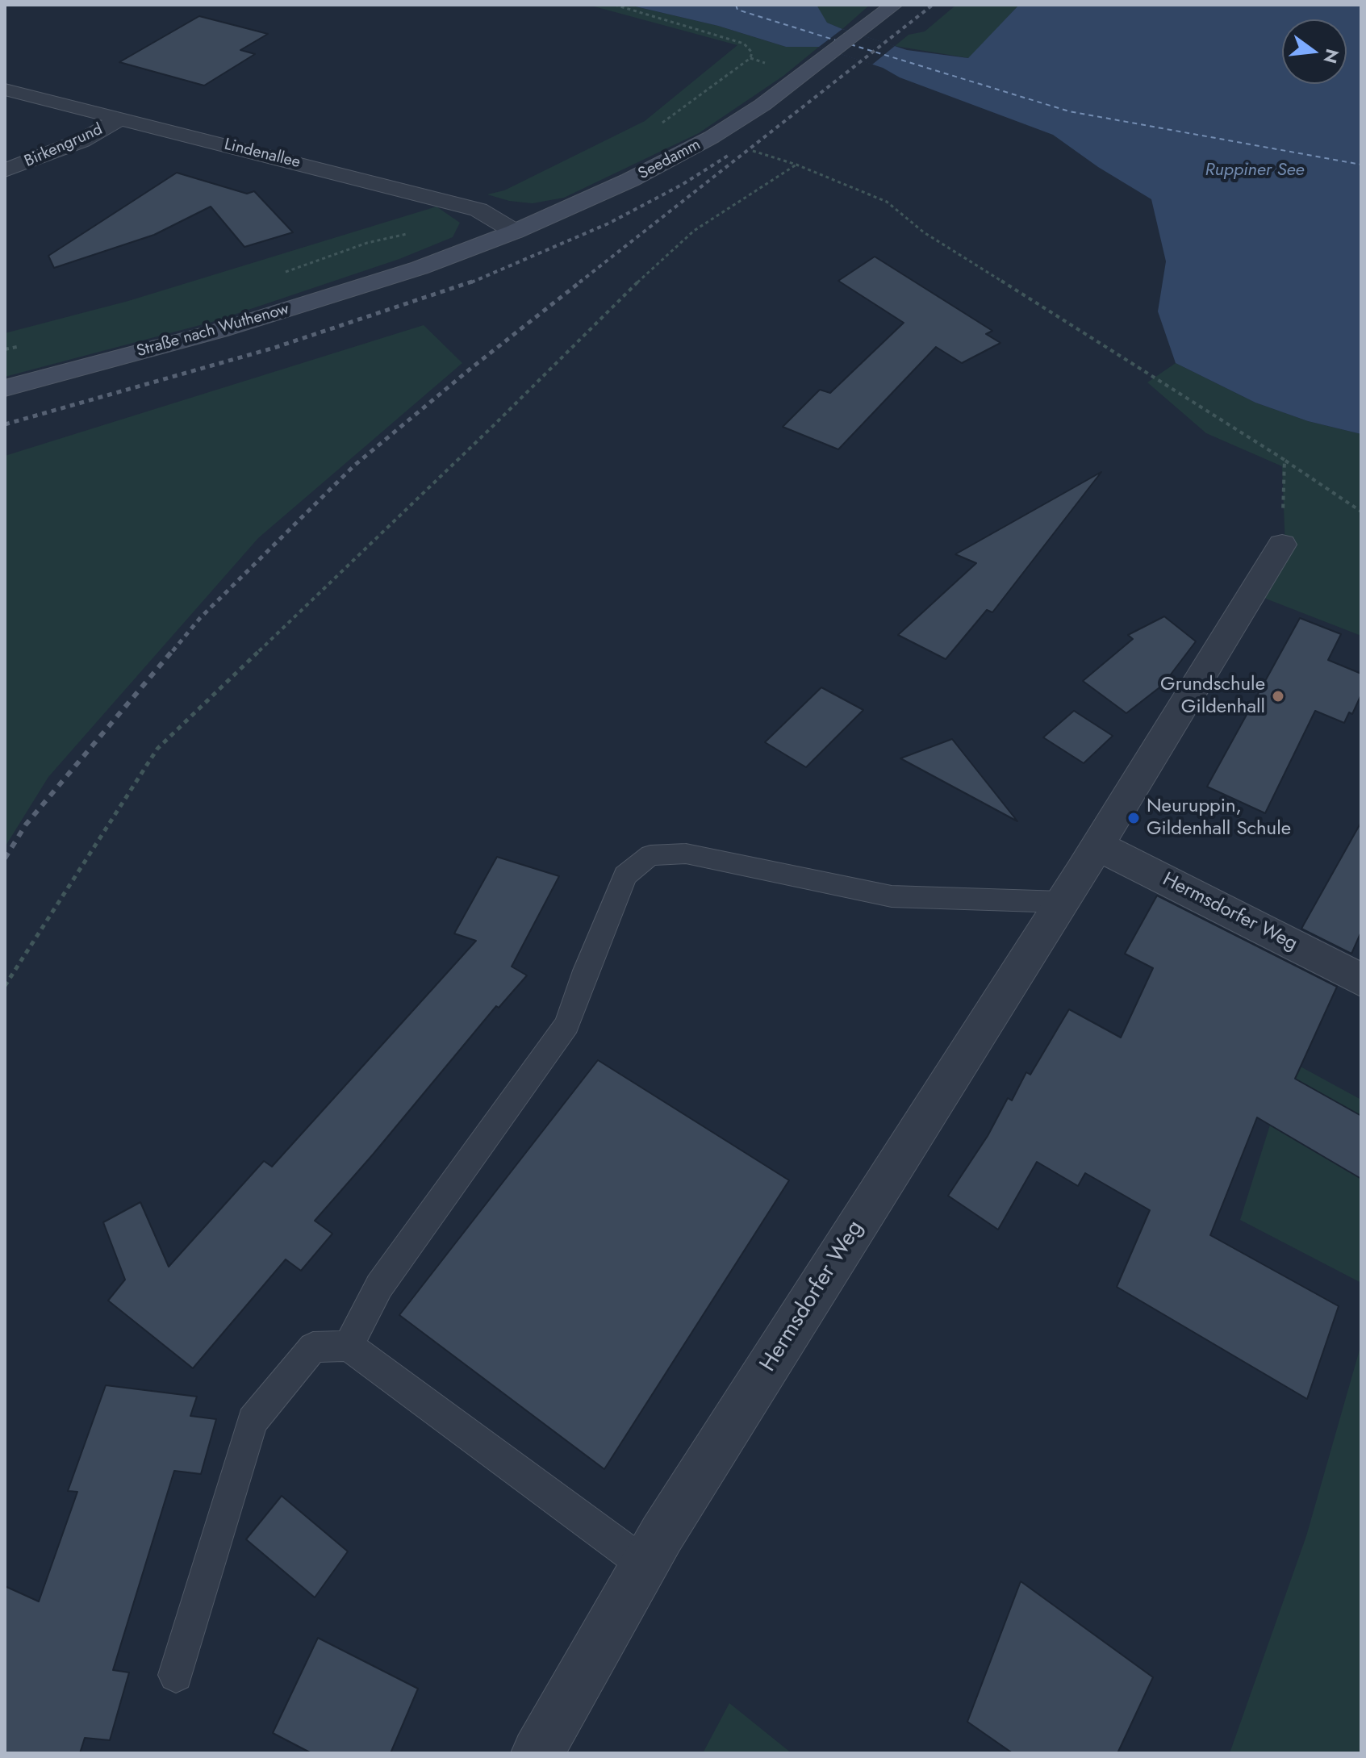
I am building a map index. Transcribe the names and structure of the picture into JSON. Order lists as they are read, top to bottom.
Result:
{
  "streets": {
    "main road": ["Seedamm", "Straße nach Wuthenow"],
    "street": ["Birkengrund", "Lindenallee", "Hermsdorfer Weg"]
  },
  "crossings": [
    ["Birkengrund", "Lindenallee"],
    ["Lindenallee", "Seedamm"],
    ["Seedamm", "Straße nach Wuthenow"]
  ],
  "water": ["Ruppiner See"],
  "places": ["Grundschule Gildenhall", "Neuruppin, Gildenhall Schule"],
  "north": "right"
}
